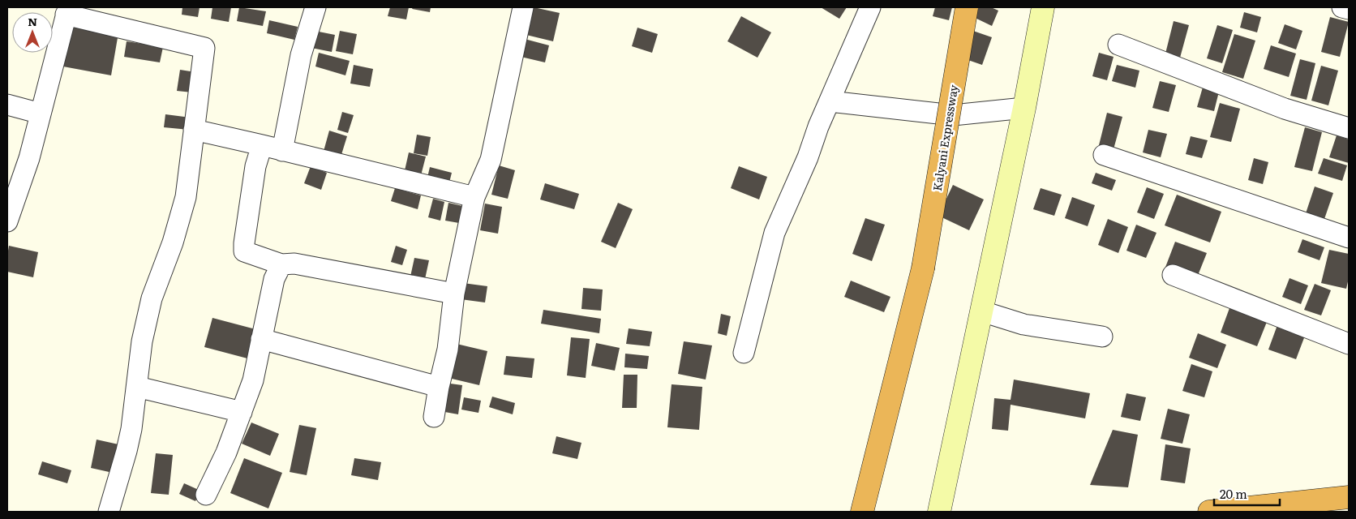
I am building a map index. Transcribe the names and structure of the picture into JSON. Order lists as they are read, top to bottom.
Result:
{
  "streets": {
    "highway": ["Kalyani Expressway"]
  },
  "scale_bar": "20 m",
  "north": "top"
}
